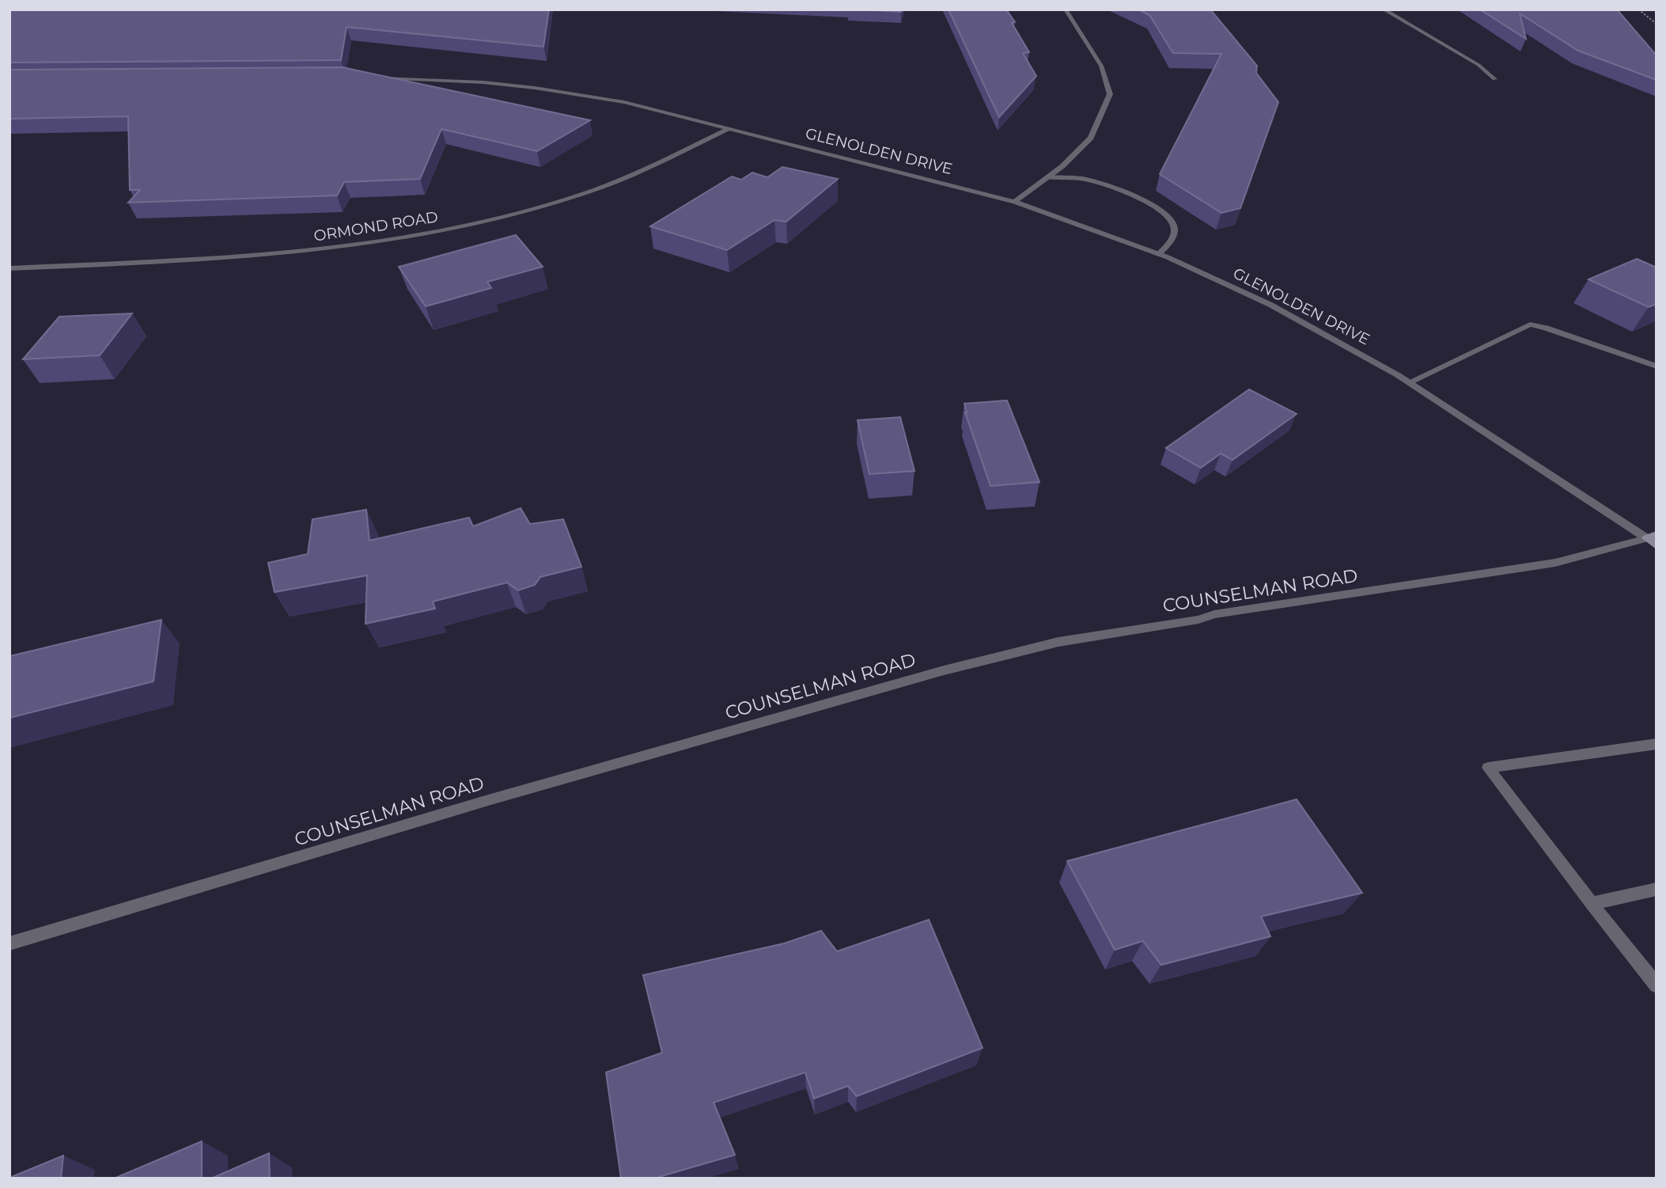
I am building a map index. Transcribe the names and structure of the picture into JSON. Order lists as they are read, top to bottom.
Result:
{
  "streets": {
    "street": ["GLENOLDEN DRIVE", "ORMOND ROAD", "COUNSELMAN ROAD"]
  },
  "crossings": [
    ["GLENOLDEN DRIVE", "ORMOND ROAD"],
    ["GLENOLDEN DRIVE", "COUNSELMAN ROAD"]
  ]
}
